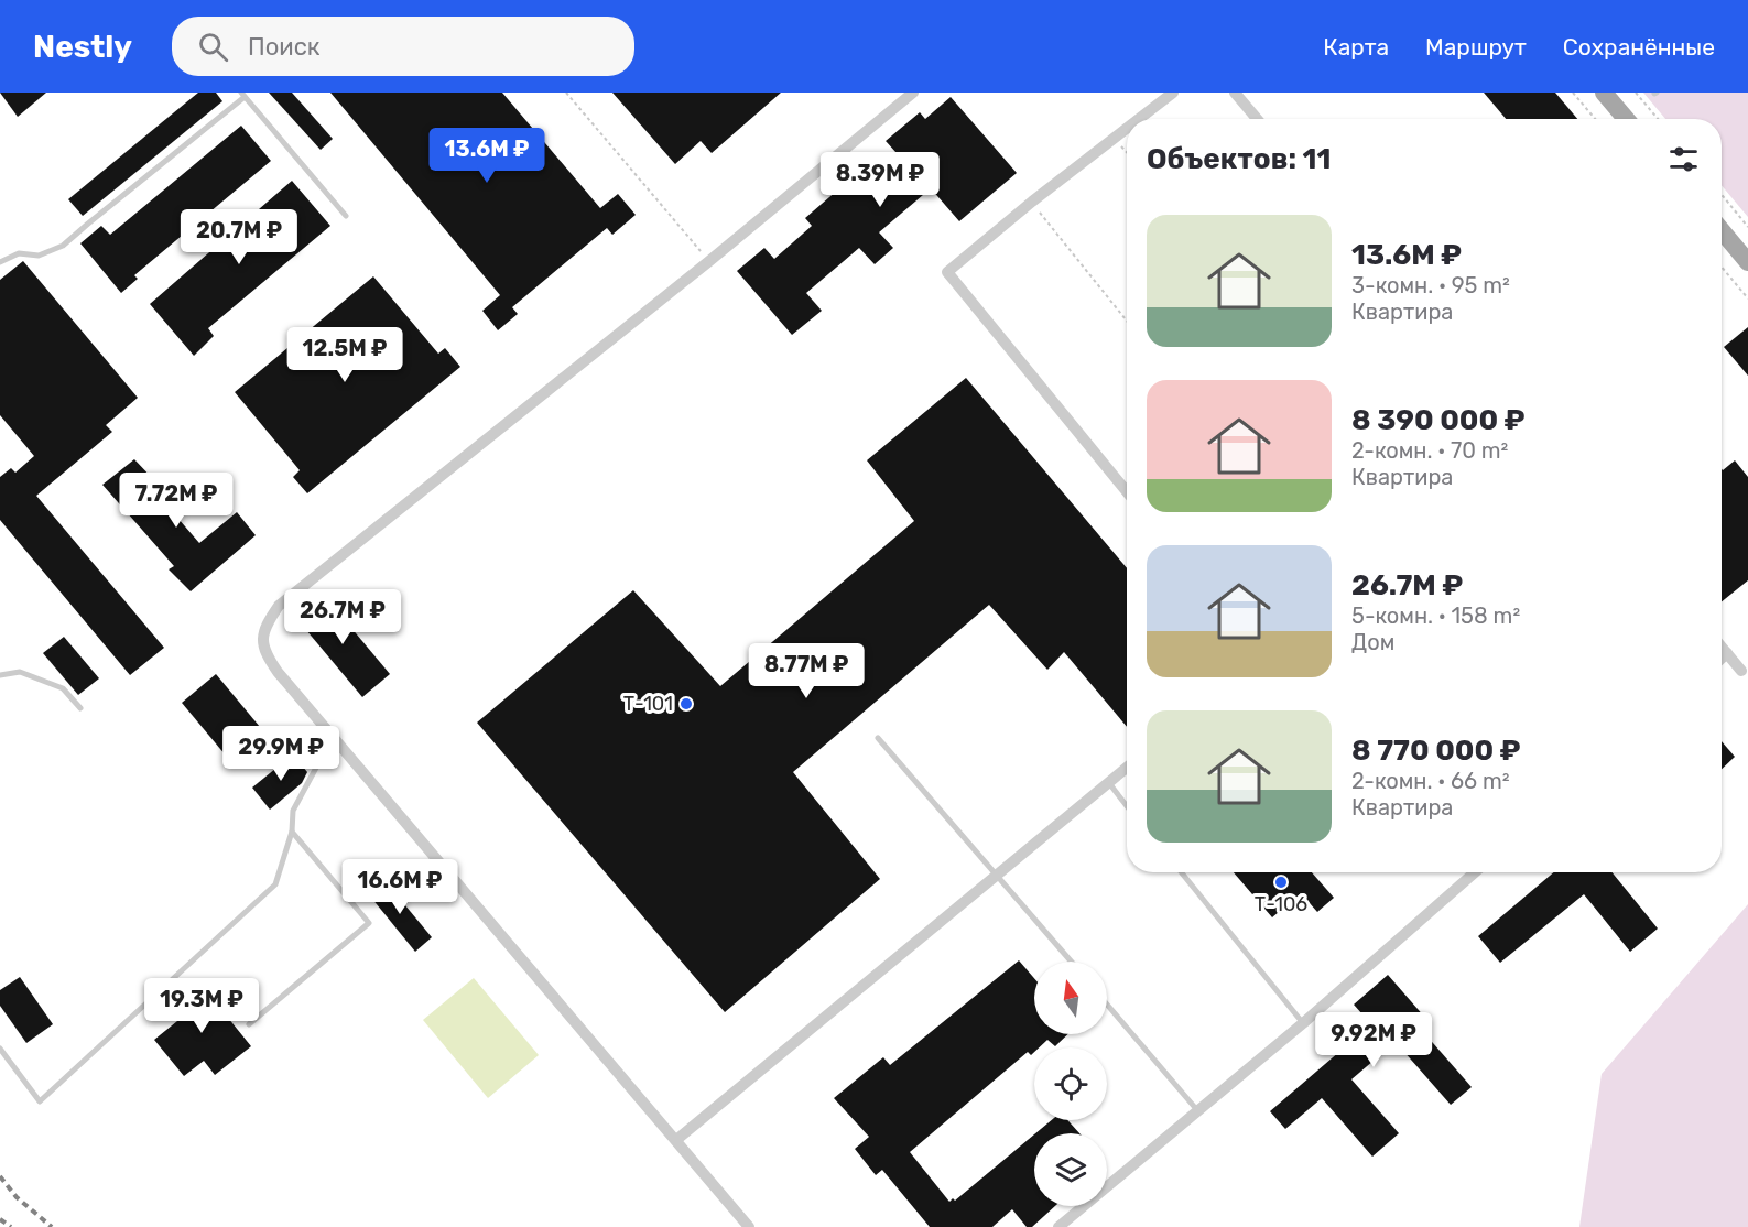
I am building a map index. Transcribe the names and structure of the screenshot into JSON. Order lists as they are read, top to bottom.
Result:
{
  "places": ["Т-101", "Т-106"],
  "north": "top",
  "page": {
    "header": "Nestly",
    "search": "Поиск",
    "nav": ["Карта", "Маршрут", "Сохранённые"],
    "heading": "Объектов: 11",
    "price": [
      "13.6M ₽",
      "8.39M ₽",
      "20.7M ₽",
      "12.5M ₽",
      "7.72M ₽",
      "26.7M ₽",
      "8.77M ₽",
      "29.9M ₽",
      "16.6M ₽",
      "19.3M ₽",
      "9.92M ₽"
    ],
    "list": [
      {
        "name": "13.6M ₽",
        "note": "3-комн. · 95 m² · Квартира"
      },
      {
        "name": "8 390 000 ₽",
        "note": "2-комн. · 70 m² · Квартира"
      },
      {
        "name": "26.7M ₽",
        "note": "5-комн. · 158 m² · Дом"
      },
      {
        "name": "8 770 000 ₽",
        "note": "2-комн. · 66 m² · Квартира"
      }
    ]
  }
}
